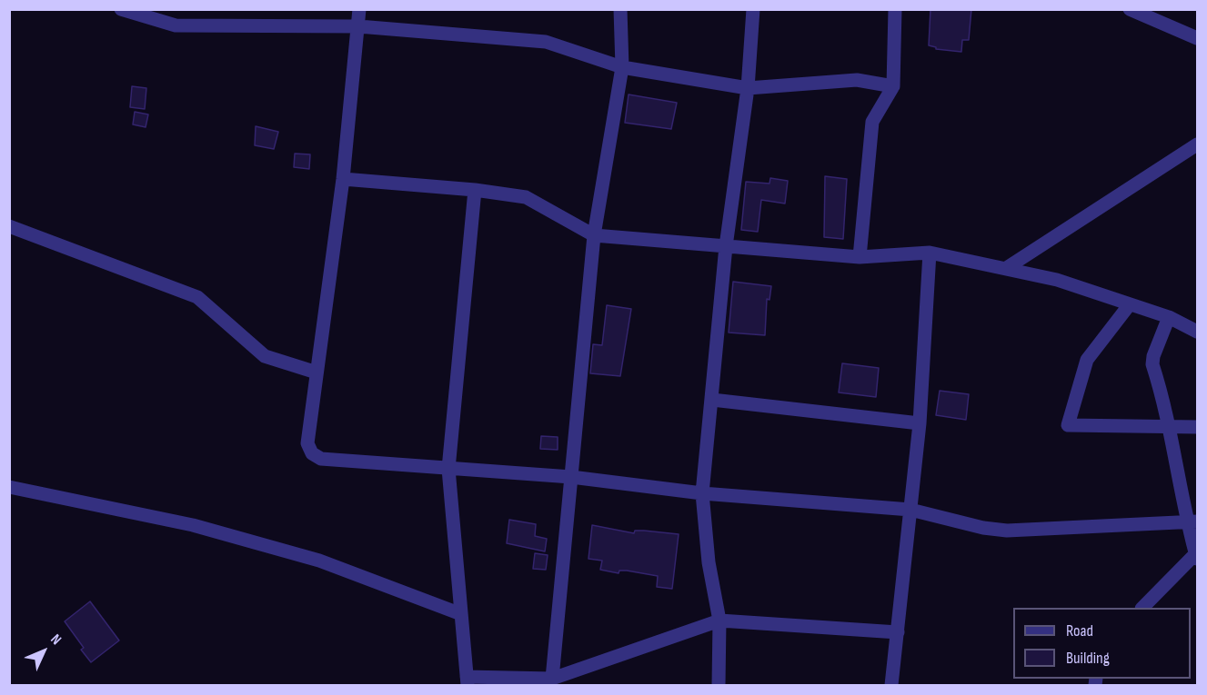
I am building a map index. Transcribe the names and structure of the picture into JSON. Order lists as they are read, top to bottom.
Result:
{
  "legend": ["Road", "Building"],
  "north": "top right"
}
